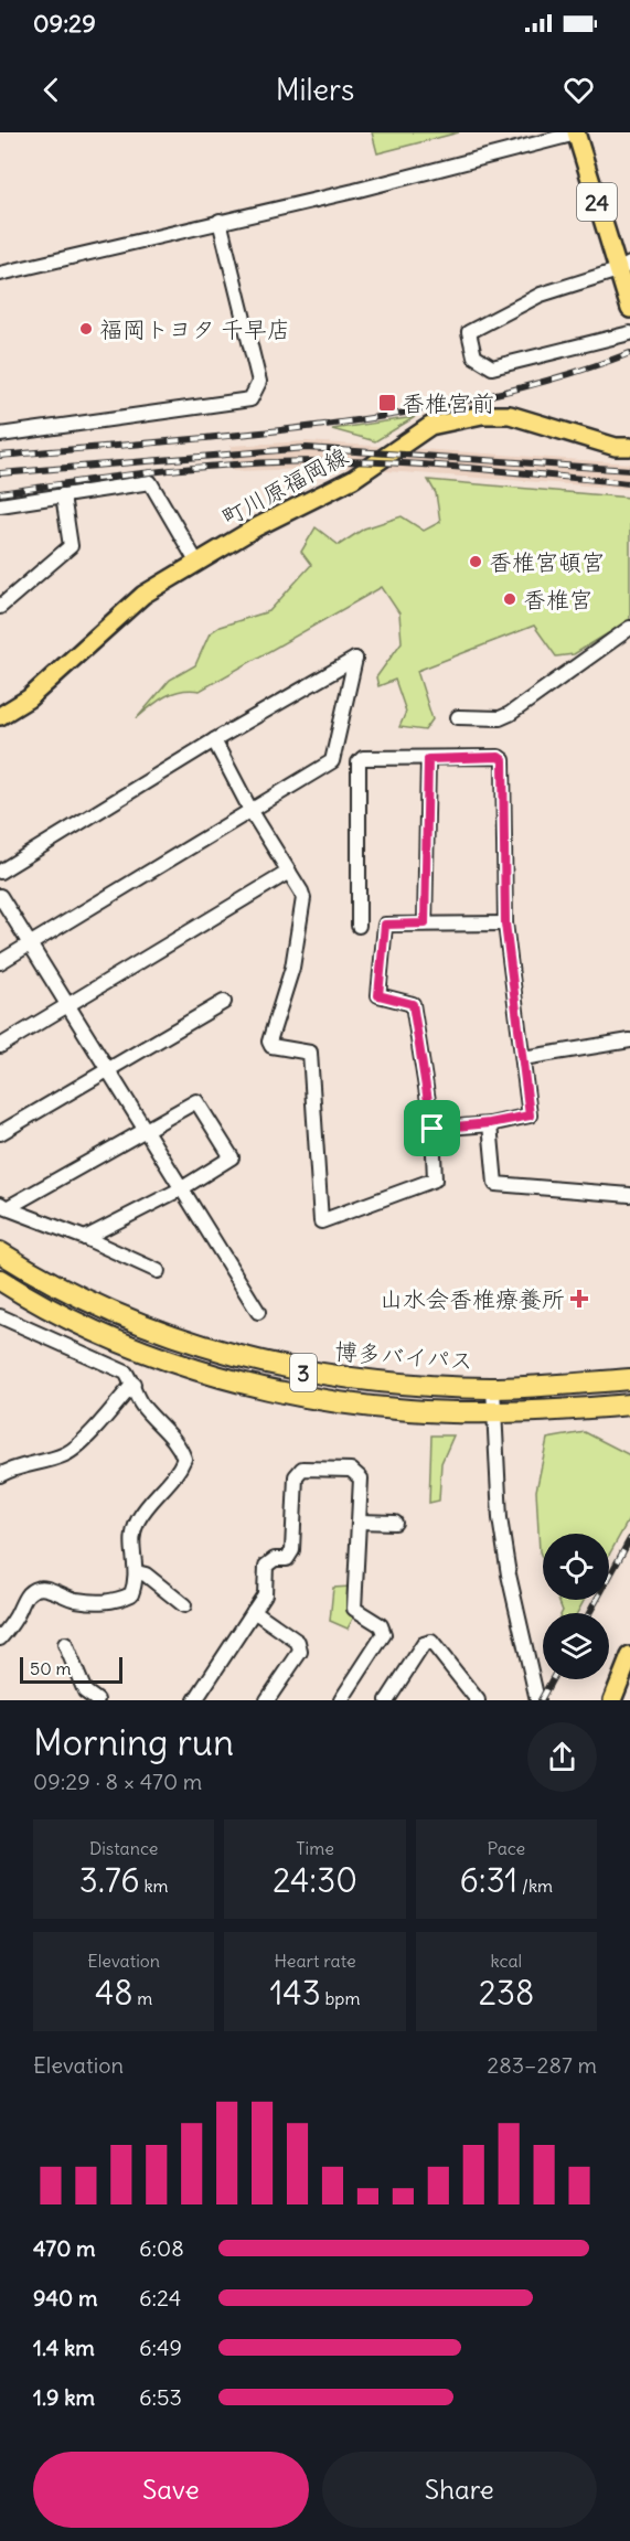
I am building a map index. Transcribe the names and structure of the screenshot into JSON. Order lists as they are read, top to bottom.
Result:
{
  "streets": {
    "highway": ["博多バイパス", "3"],
    "main road": ["24", "町川原福岡線"]
  },
  "places": {
    "other": ["福岡トヨタ 千早店", "香椎宮頓宮", "香椎宮"],
    "transit": ["香椎宮前"],
    "health": ["山水会香椎療養所"]
  },
  "scale_bar": "50 m",
  "page": {
    "status": "09:29",
    "header": "Milers",
    "scale": "50 m",
    "heading": ["Morning run", "09:29 · 8 × 470 m"],
    "stats": [
      ["Distance", "3.76 km"],
      ["Time", "24:30"],
      ["Pace", "6:31 /km"],
      ["Elevation", "48 m"],
      ["Heart rate", "143 bpm"],
      ["kcal", "238"]
    ],
    "chart": ["Elevation", "283–287 m"],
    "list": [
      {
        "name": "470 m",
        "note": "6:08"
      },
      {
        "name": "940 m",
        "note": "6:24"
      },
      {
        "name": "1.4 km",
        "note": "6:49"
      },
      {
        "name": "1.9 km",
        "note": "6:53"
      }
    ],
    "buttons": ["Save", "Share"]
  }
}
